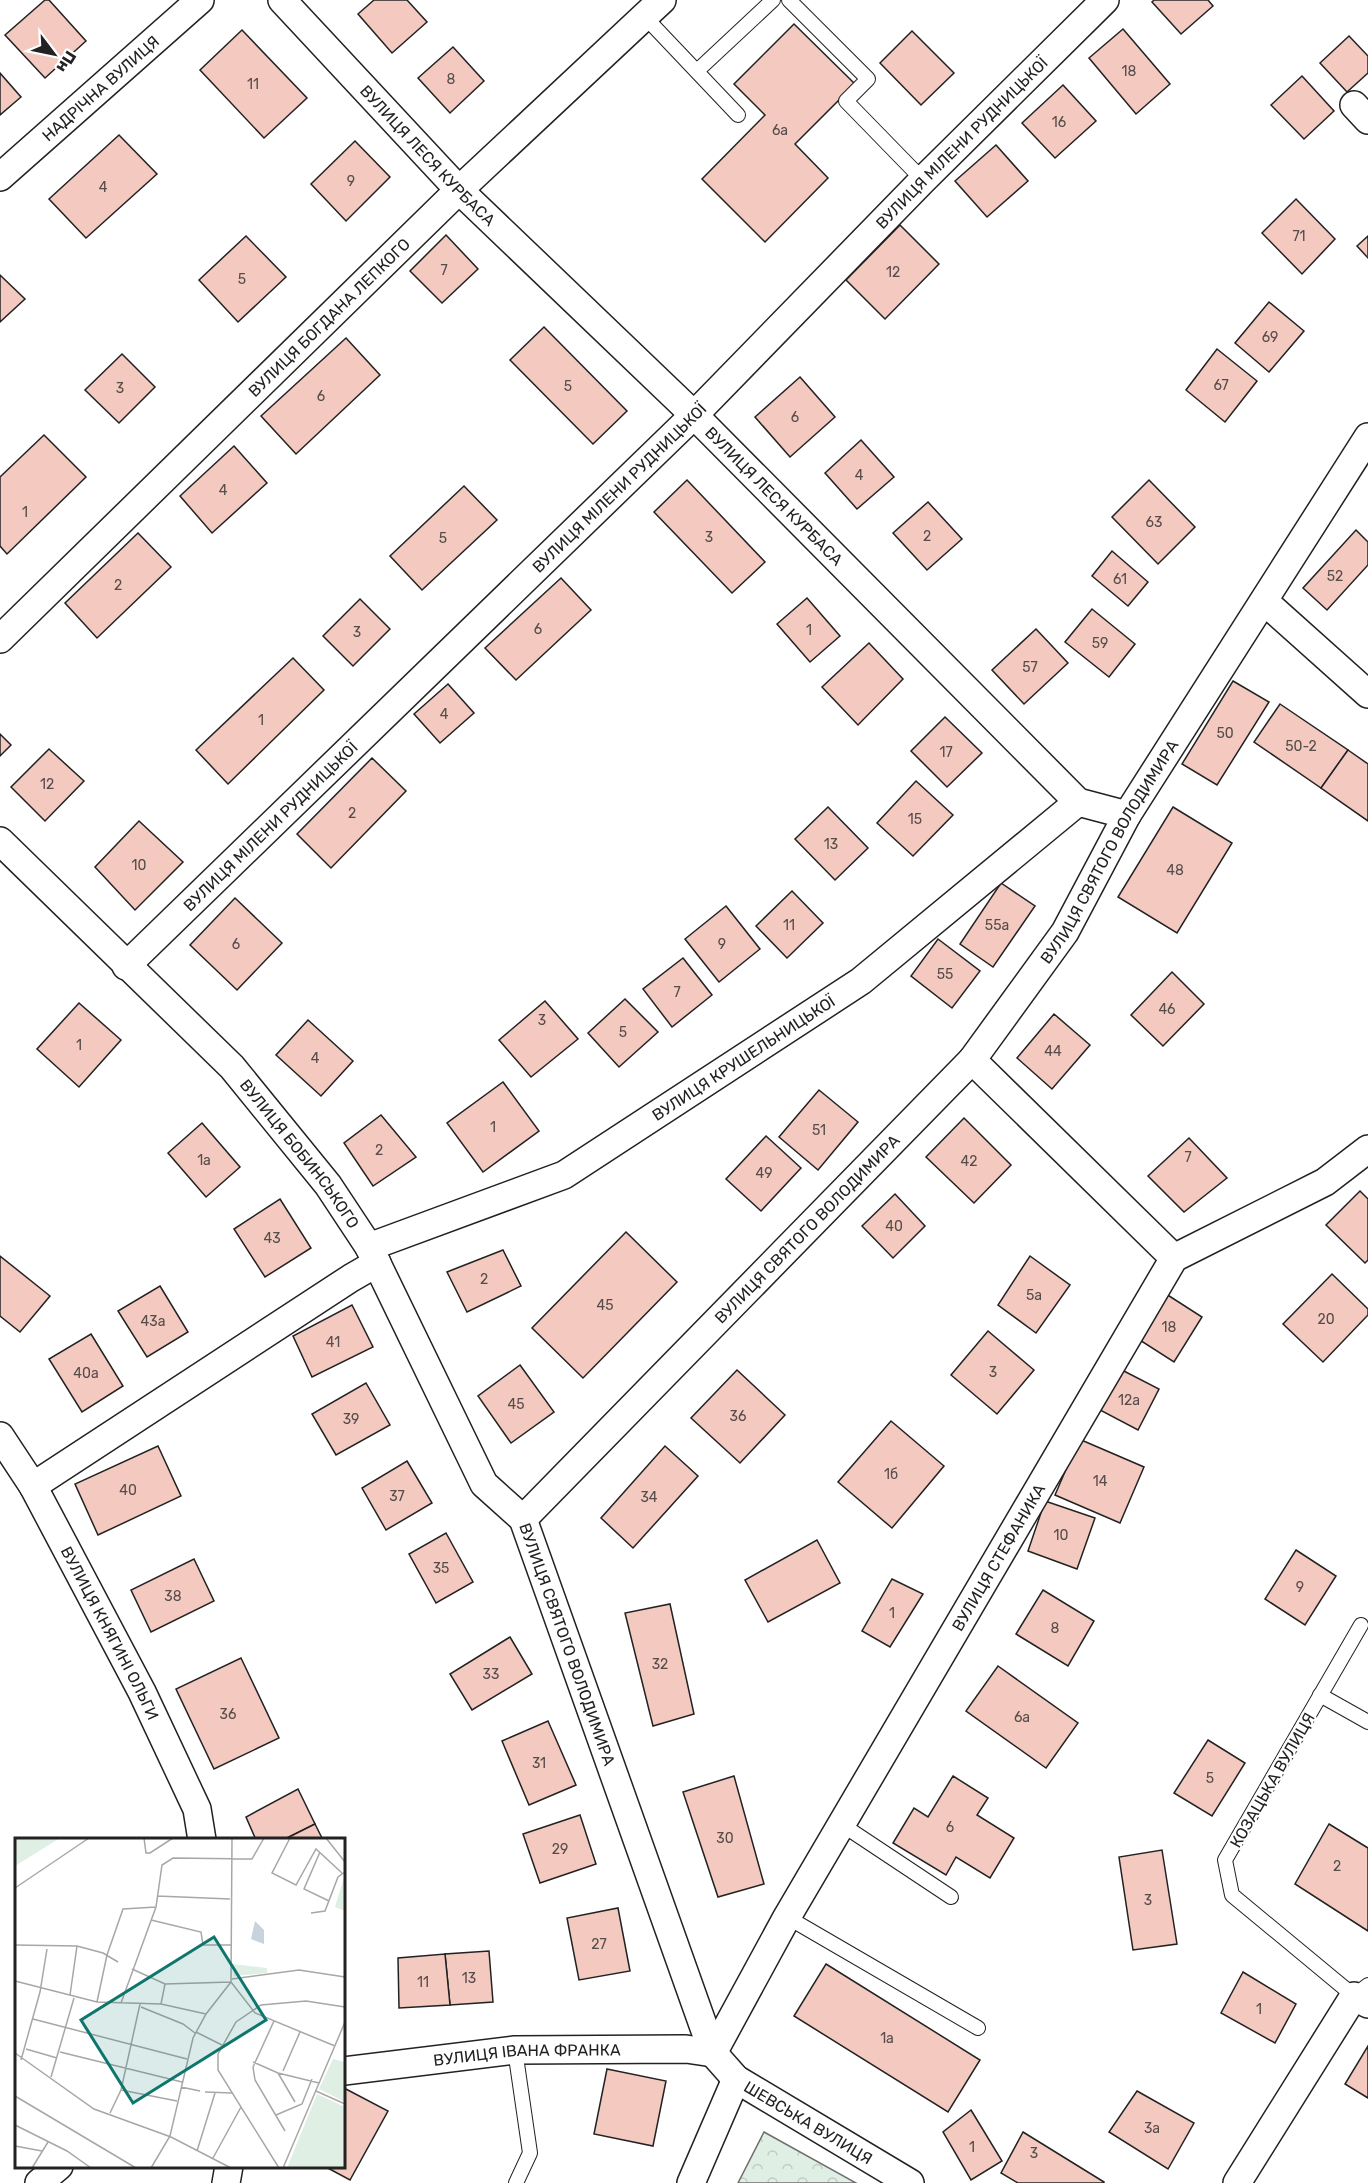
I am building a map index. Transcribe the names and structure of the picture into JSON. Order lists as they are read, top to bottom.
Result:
{
  "streets": {
    "street": [
      "НАДРІЧНА ВУЛИЦЯ",
      "ВУЛИЦЯ МІЛЕНИ РУДНИЦЬКОЇ",
      "ВУЛИЦЯ ЛЕСЯ КУРБАСА",
      "ВУЛИЦЯ БОГДАНА ЛЕПКОГО",
      "ВУЛИЦЯ СВЯТОГО ВОЛОДИМИРА",
      "ВУЛИЦЯ КРУШЕЛЬНИЦЬКОЇ",
      "ВУЛИЦЯ БОБИНСЬКОГО",
      "ВУЛИЦЯ СТЕФАНИКА",
      "ВУЛИЦЯ КНЯГИНІ ОЛЬГИ",
      "КОЗАЦЬКА ВУЛИЦЯ",
      "ВУЛИЦЯ ІВАНА ФРАНКА",
      "ШЕВСЬКА ВУЛИЦЯ"
    ]
  },
  "crossings": [
    ["ВУЛИЦЯ МІЛЕНИ РУДНИЦЬКОЇ", "ВУЛИЦЯ ЛЕСЯ КУРБАСА"],
    ["ВУЛИЦЯ МІЛЕНИ РУДНИЦЬКОЇ", "ВУЛИЦЯ БОБИНСЬКОГО"],
    ["ВУЛИЦЯ ЛЕСЯ КУРБАСА", "ВУЛИЦЯ БОГДАНА ЛЕПКОГО"],
    ["ВУЛИЦЯ ЛЕСЯ КУРБАСА", "ВУЛИЦЯ КРУШЕЛЬНИЦЬКОЇ"],
    ["ВУЛИЦЯ СВЯТОГО ВОЛОДИМИРА", "ВУЛИЦЯ БОБИНСЬКОГО"],
    ["ВУЛИЦЯ СВЯТОГО ВОЛОДИМИРА", "ВУЛИЦЯ СТЕФАНИКА"],
    ["ВУЛИЦЯ СВЯТОГО ВОЛОДИМИРА", "ВУЛИЦЯ ІВАНА ФРАНКА"],
    ["ВУЛИЦЯ СВЯТОГО ВОЛОДИМИРА", "ШЕВСЬКА ВУЛИЦЯ"],
    ["ВУЛИЦЯ КРУШЕЛЬНИЦЬКОЇ", "ВУЛИЦЯ БОБИНСЬКОГО"],
    ["ВУЛИЦЯ КРУШЕЛЬНИЦЬКОЇ", "ВУЛИЦЯ КНЯГИНІ ОЛЬГИ"],
    ["ВУЛИЦЯ СТЕФАНИКА", "ВУЛИЦЯ ІВАНА ФРАНКА"],
    ["ВУЛИЦЯ СТЕФАНИКА", "ШЕВСЬКА ВУЛИЦЯ"],
    ["ВУЛИЦЯ ІВАНА ФРАНКА", "ШЕВСЬКА ВУЛИЦЯ"]
  ],
  "house_numbers": [
    "18",
    "8",
    "11",
    "16",
    "6а",
    "9",
    "4",
    "71",
    "7",
    "12",
    "5",
    "69",
    "67",
    "5",
    "3",
    "6",
    "6",
    "4",
    "4",
    "1",
    "63",
    "2",
    "3",
    "5",
    "52",
    "61",
    "2",
    "6",
    "1",
    "3",
    "59",
    "57",
    "4",
    "1",
    "50",
    "50-2",
    "17",
    "12",
    "2",
    "15",
    "13",
    "10",
    "48",
    "11",
    "55а",
    "6",
    "9",
    "55",
    "7",
    "46",
    "3",
    "5",
    "1",
    "44",
    "4",
    "1",
    "51",
    "2",
    "7",
    "1а",
    "42",
    "49",
    "40",
    "43",
    "2",
    "5а",
    "45",
    "20",
    "43а",
    "18",
    "41",
    "3",
    "40а",
    "12а",
    "45",
    "36",
    "39",
    "1б",
    "14",
    "40",
    "37",
    "34",
    "10",
    "35",
    "9",
    "38",
    "1",
    "8",
    "32",
    "33",
    "36",
    "6а",
    "31",
    "5",
    "6",
    "30",
    "29",
    "2",
    "3",
    "27",
    "13",
    "11",
    "1",
    "1а",
    "3а",
    "1",
    "3"
  ],
  "north": "bottom right"
}
